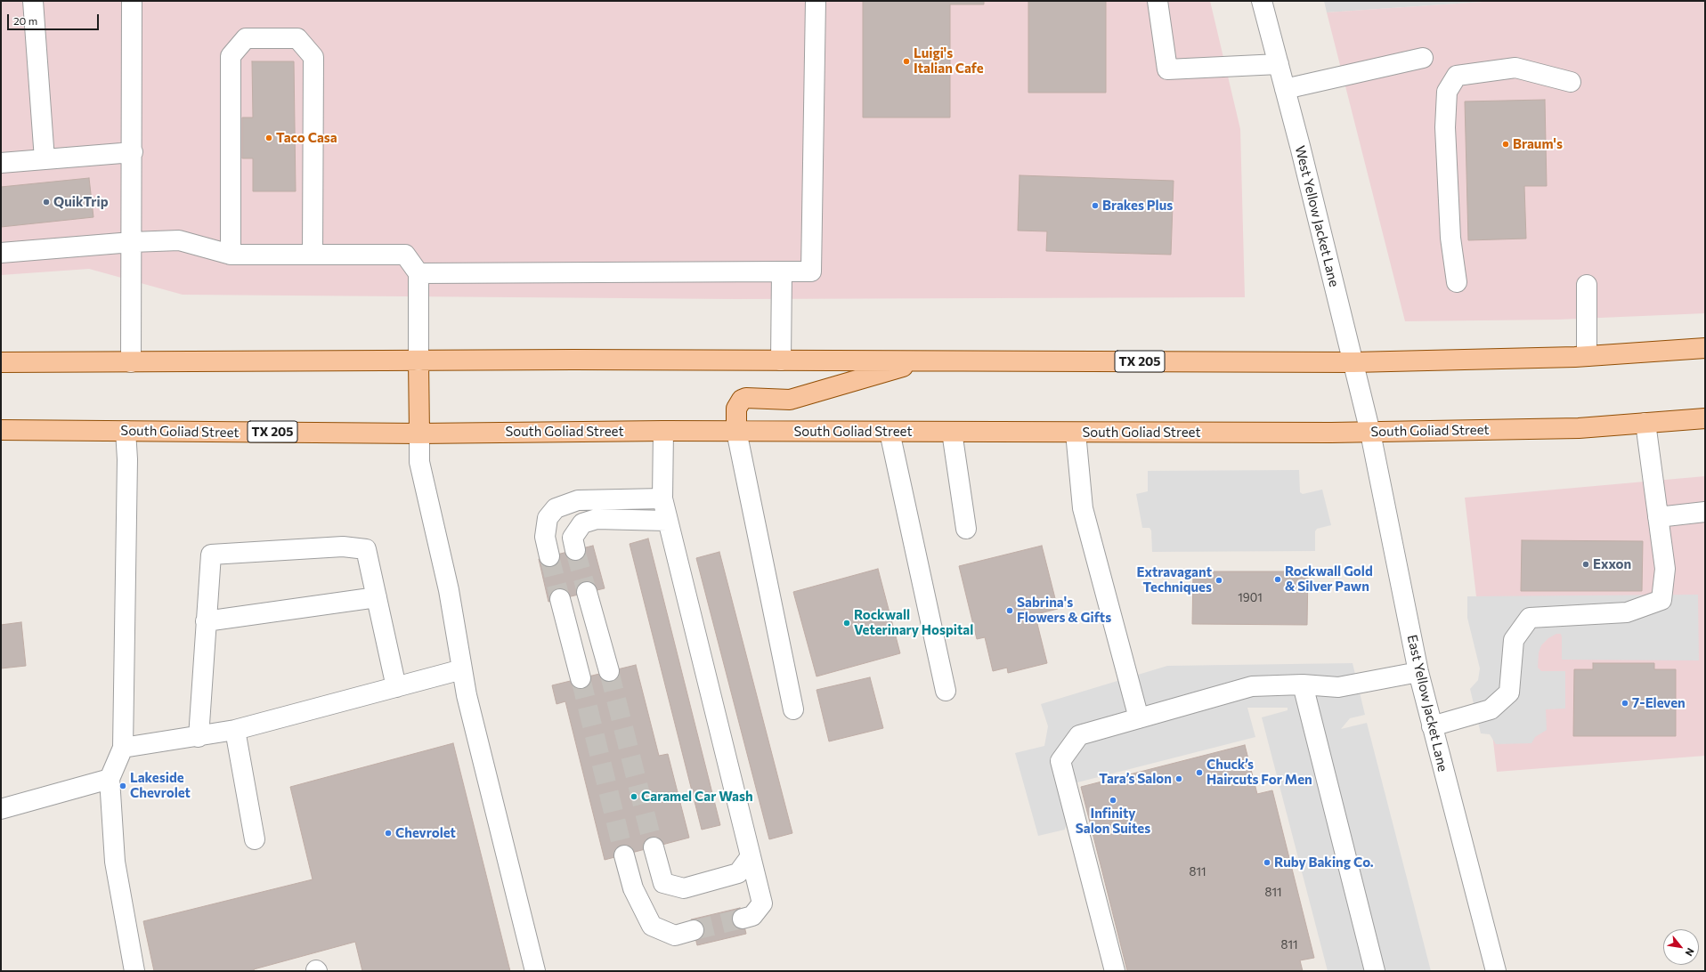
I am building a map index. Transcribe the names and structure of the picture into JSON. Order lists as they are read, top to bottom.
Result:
{
  "streets": {
    "main road": ["TX 205", "South Goliad Street"],
    "street": ["West Yellow Jacket Lane", "East Yellow Jacket Lane"]
  },
  "crossings": [
    ["West Yellow Jacket Lane", "TX 205"],
    ["West Yellow Jacket Lane", "South Goliad Street"],
    ["West Yellow Jacket Lane", "East Yellow Jacket Lane"],
    ["South Goliad Street", "East Yellow Jacket Lane"]
  ],
  "places": [
    "Luigi's Italian Cafe",
    "Taco Casa",
    "Braum's",
    "QuikTrip",
    "Brakes Plus",
    "Exxon",
    "Rockwall Gold & Silver Pawn",
    "Extravagant Techniques",
    "Sabrina's Flowers & Gifts",
    "Rockwall Veterinary Hospital",
    "7-Eleven",
    "Chuck’s Haircuts For Men",
    "Tara’s Salon",
    "Lakeside Chevrolet",
    "Caramel Car Wash",
    "Infinity Salon Suites",
    "Chevrolet",
    "Ruby Baking Co."
  ],
  "house_numbers": [
    "1901",
    "811",
    "811",
    "811"
  ],
  "scale_bar": "20 m",
  "north": "bottom right"
}
